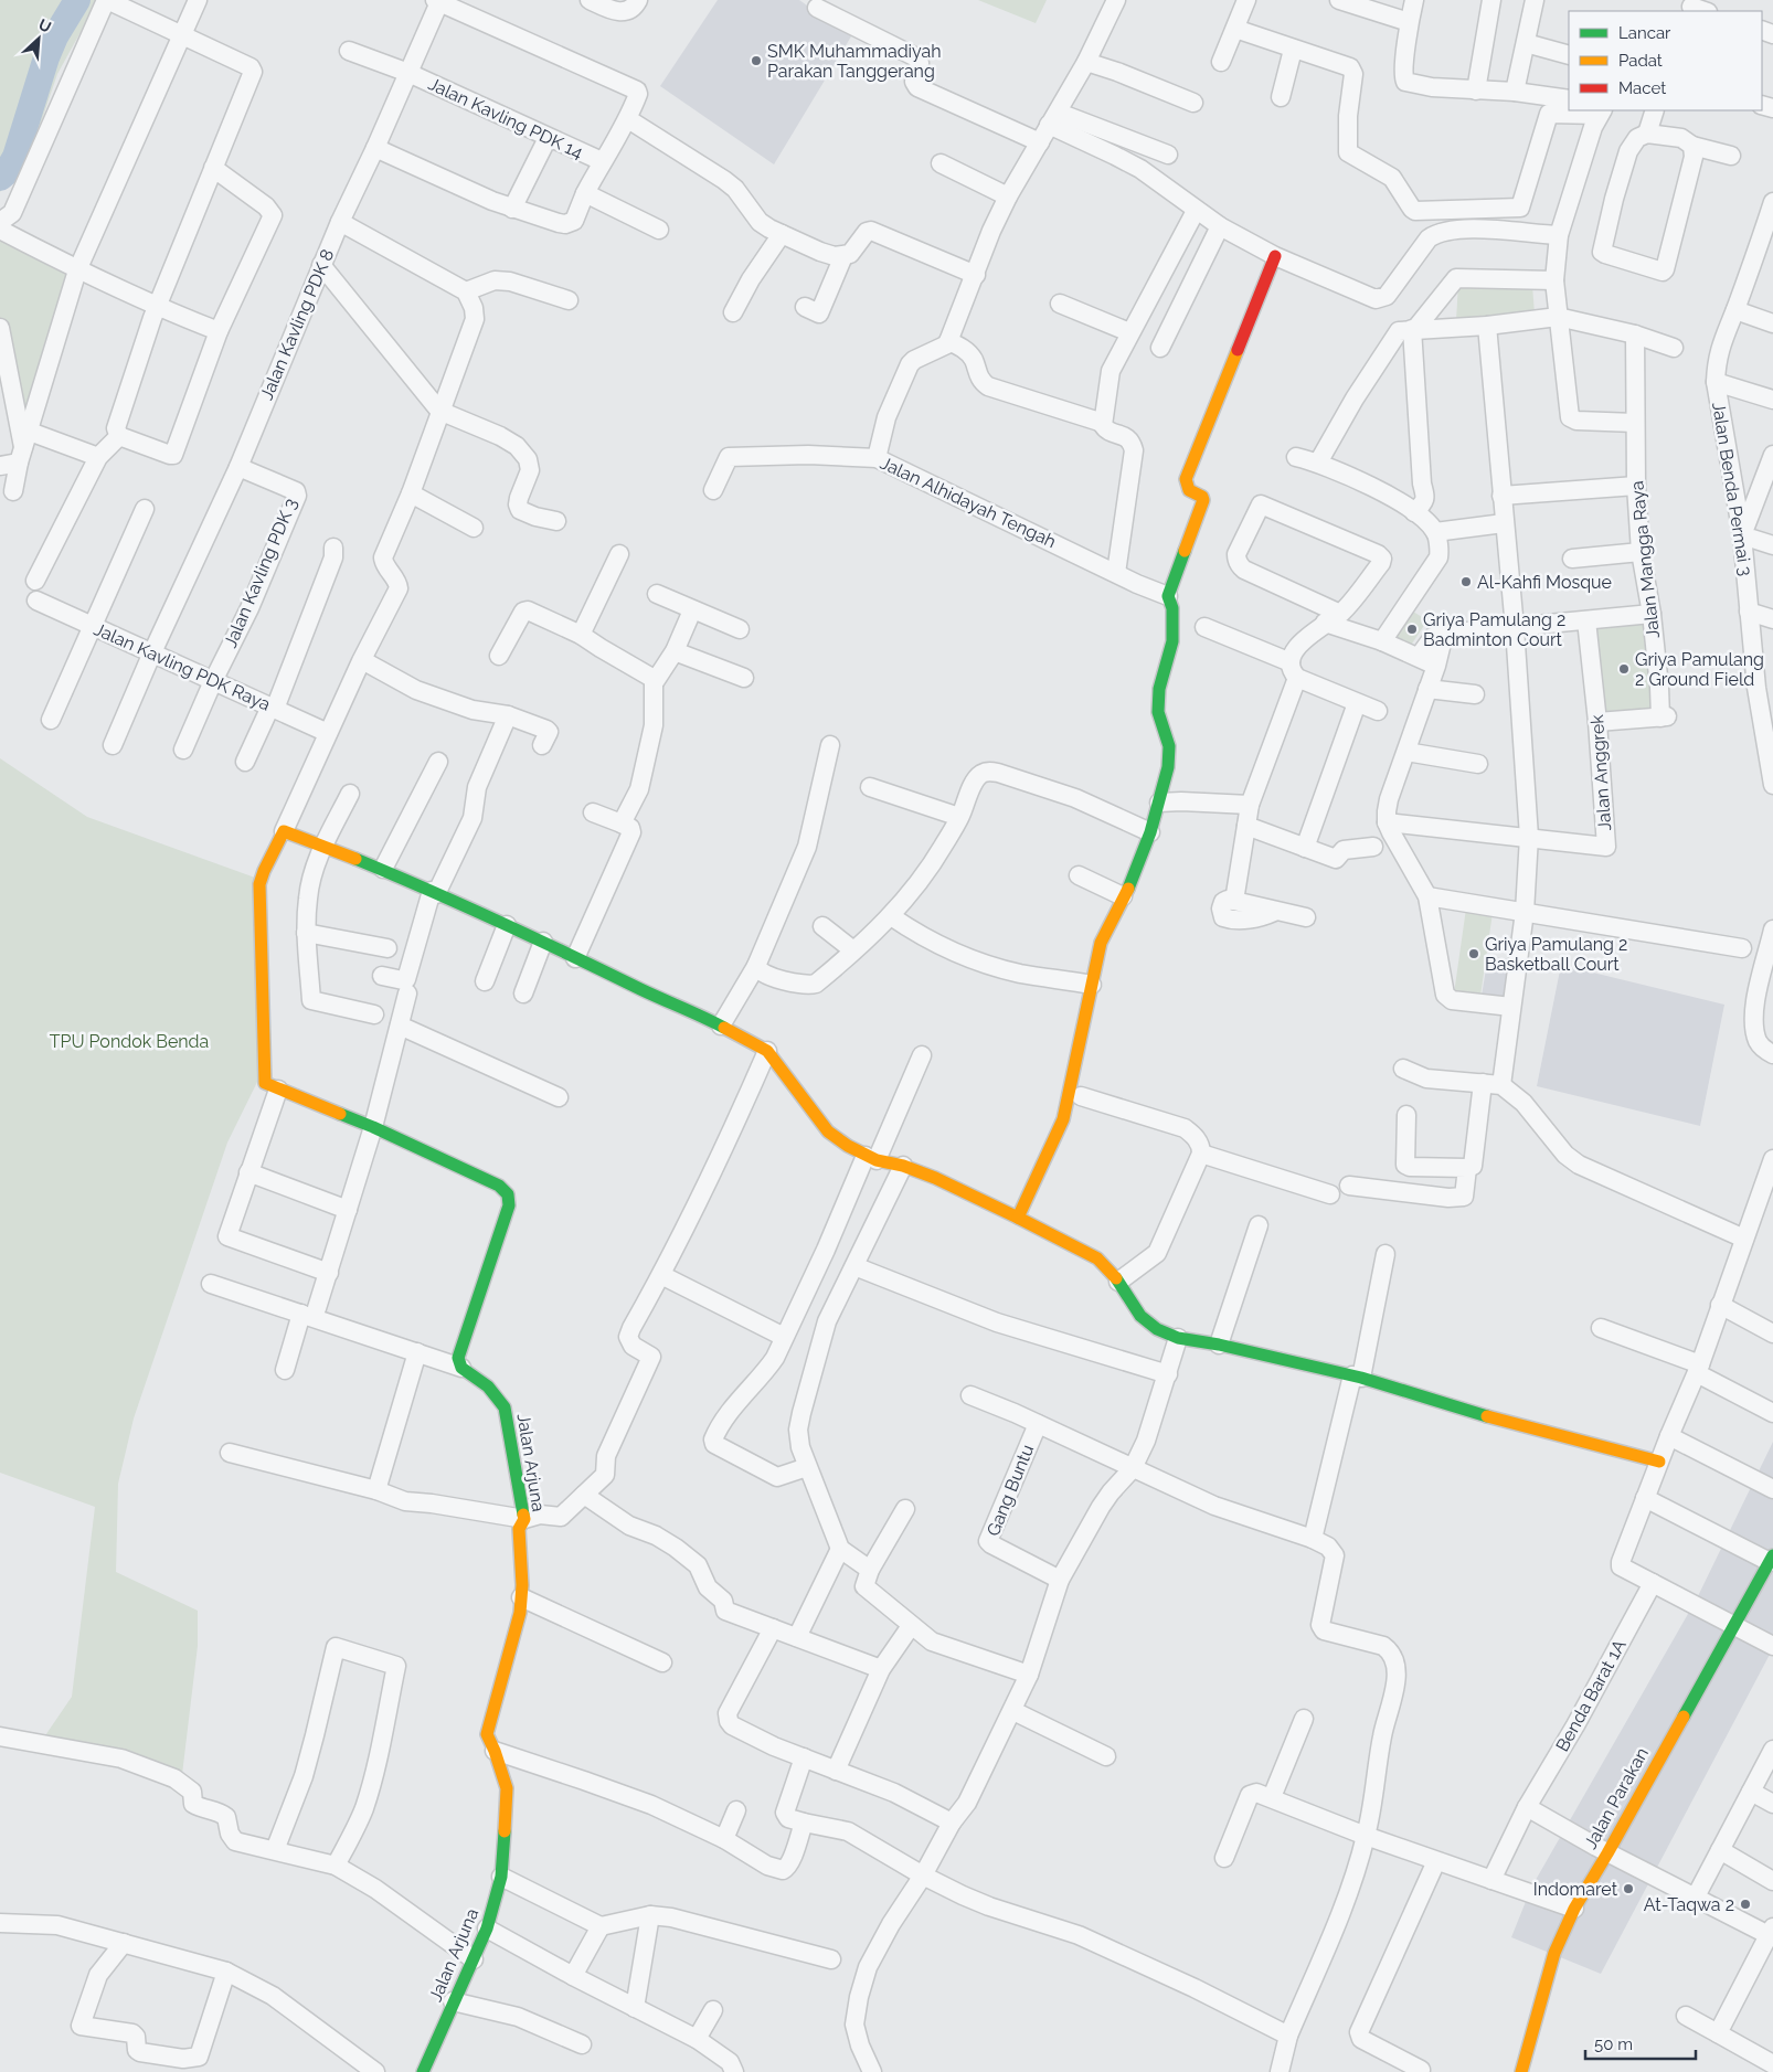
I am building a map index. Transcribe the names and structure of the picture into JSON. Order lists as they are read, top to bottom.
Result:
{
  "streets": {
    "street": [
      "Jalan Kavling PDK 14",
      "Jalan Kavling PDK 8",
      "Jalan Benda Permai 3",
      "Jalan Alhidayah Tengah",
      "Jalan Mangga Raya",
      "Jalan Kavling PDK 3",
      "Jalan Kavling PDK Raya",
      "Jalan Anggrek",
      "Jalan Arjuna",
      "Gang Buntu",
      "Benda Barat 1A",
      "Jalan Parakan"
    ]
  },
  "crossings": [
    ["Jalan Kavling PDK 14", "Jalan Kavling PDK 8"],
    ["Jalan Kavling PDK 8", "Jalan Kavling PDK 3"],
    ["Jalan Kavling PDK 8", "Jalan Kavling PDK Raya"],
    ["Jalan Mangga Raya", "Jalan Anggrek"],
    ["Jalan Kavling PDK 3", "Jalan Kavling PDK Raya"]
  ],
  "parks": ["TPU Pondok Benda"],
  "places": [
    "SMK Muhammadiyah Parakan Tanggerang",
    "Al-Kahfi Mosque",
    "Griya Pamulang 2 Badminton Court",
    "Griya Pamulang 2 Ground Field",
    "Griya Pamulang 2 Basketball Court",
    "Indomaret",
    "At-Taqwa 2"
  ],
  "legend": ["Lancar", "Padat", "Macet"],
  "scale_bar": "50 m",
  "north": "top right"
}
